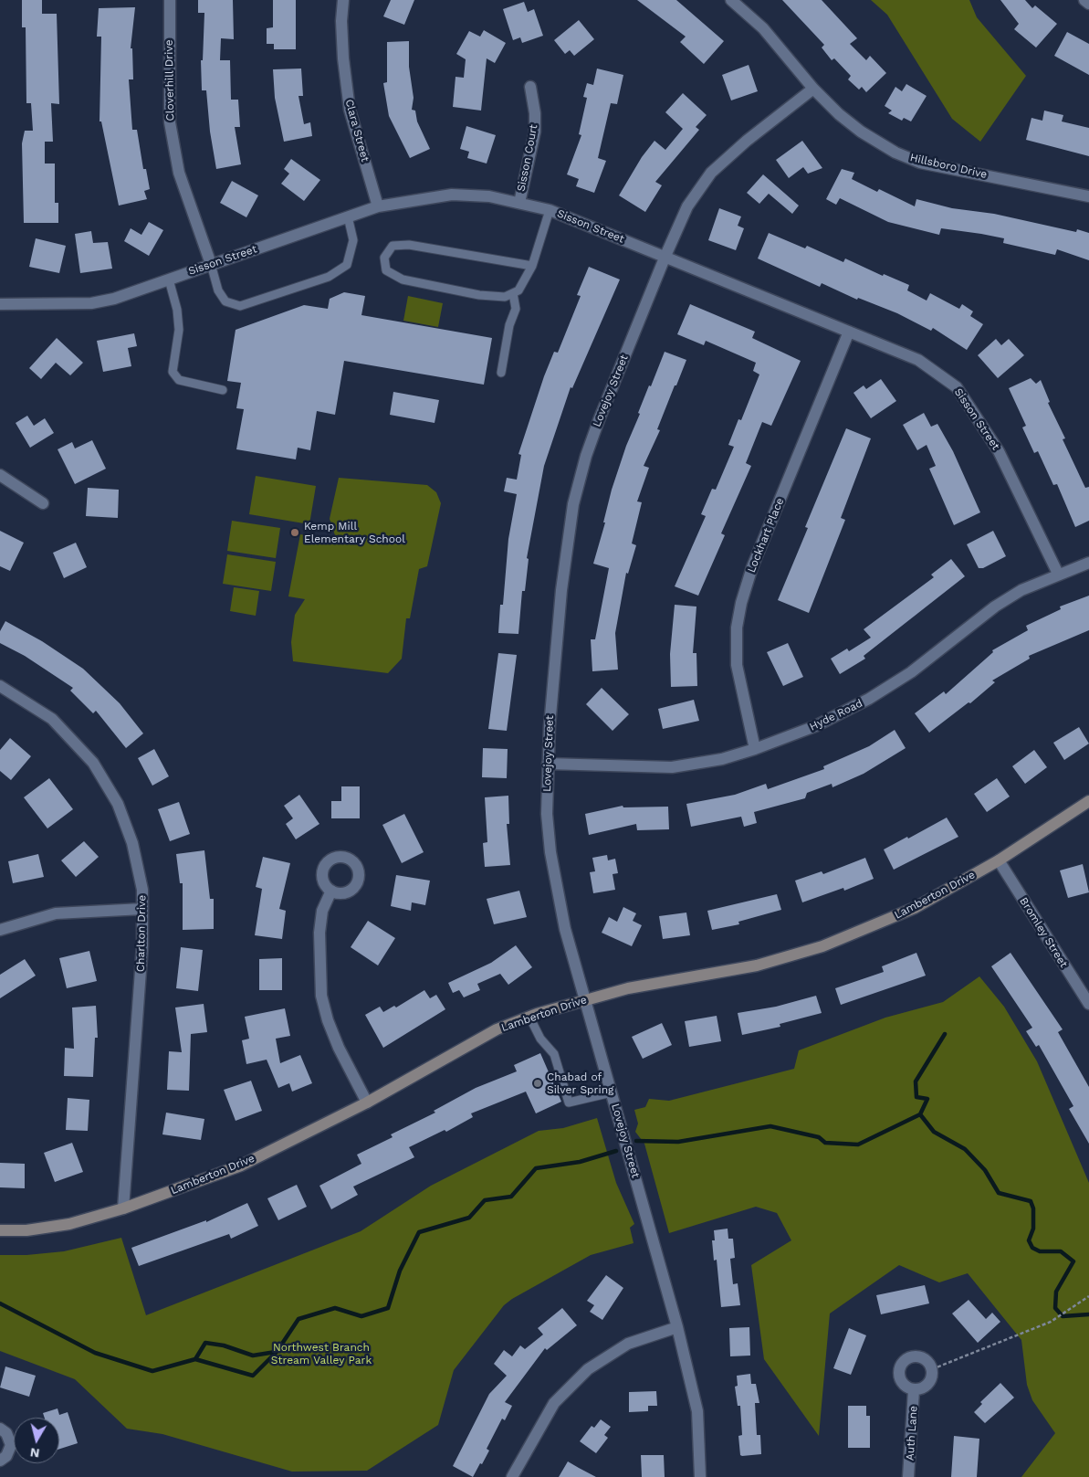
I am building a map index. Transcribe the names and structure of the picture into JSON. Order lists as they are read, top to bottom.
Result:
{
  "streets": {
    "street": [
      "Cloverhill Drive",
      "Clara Street",
      "Sisson Court",
      "Hillsboro Drive",
      "Sisson Street",
      "Lovejoy Street",
      "Lockhart Place",
      "Hyde Road",
      "Lamberton Drive",
      "Bromley Street",
      "Charlton Drive",
      "Auth Lane"
    ]
  },
  "crossings": [
    ["Cloverhill Drive", "Sisson Street"],
    ["Clara Street", "Sisson Street"],
    ["Sisson Court", "Sisson Street"],
    ["Hillsboro Drive", "Lovejoy Street"],
    ["Sisson Street", "Lovejoy Street"],
    ["Sisson Street", "Lockhart Place"],
    ["Sisson Street", "Hyde Road"],
    ["Lovejoy Street", "Hyde Road"],
    ["Lovejoy Street", "Lamberton Drive"],
    ["Lockhart Place", "Hyde Road"],
    ["Lamberton Drive", "Bromley Street"],
    ["Lamberton Drive", "Charlton Drive"]
  ],
  "parks": ["Northwest Branch Stream Valley Park"],
  "places": ["Kemp Mill Elementary School", "Chabad of Silver Spring"],
  "north": "bottom"
}
